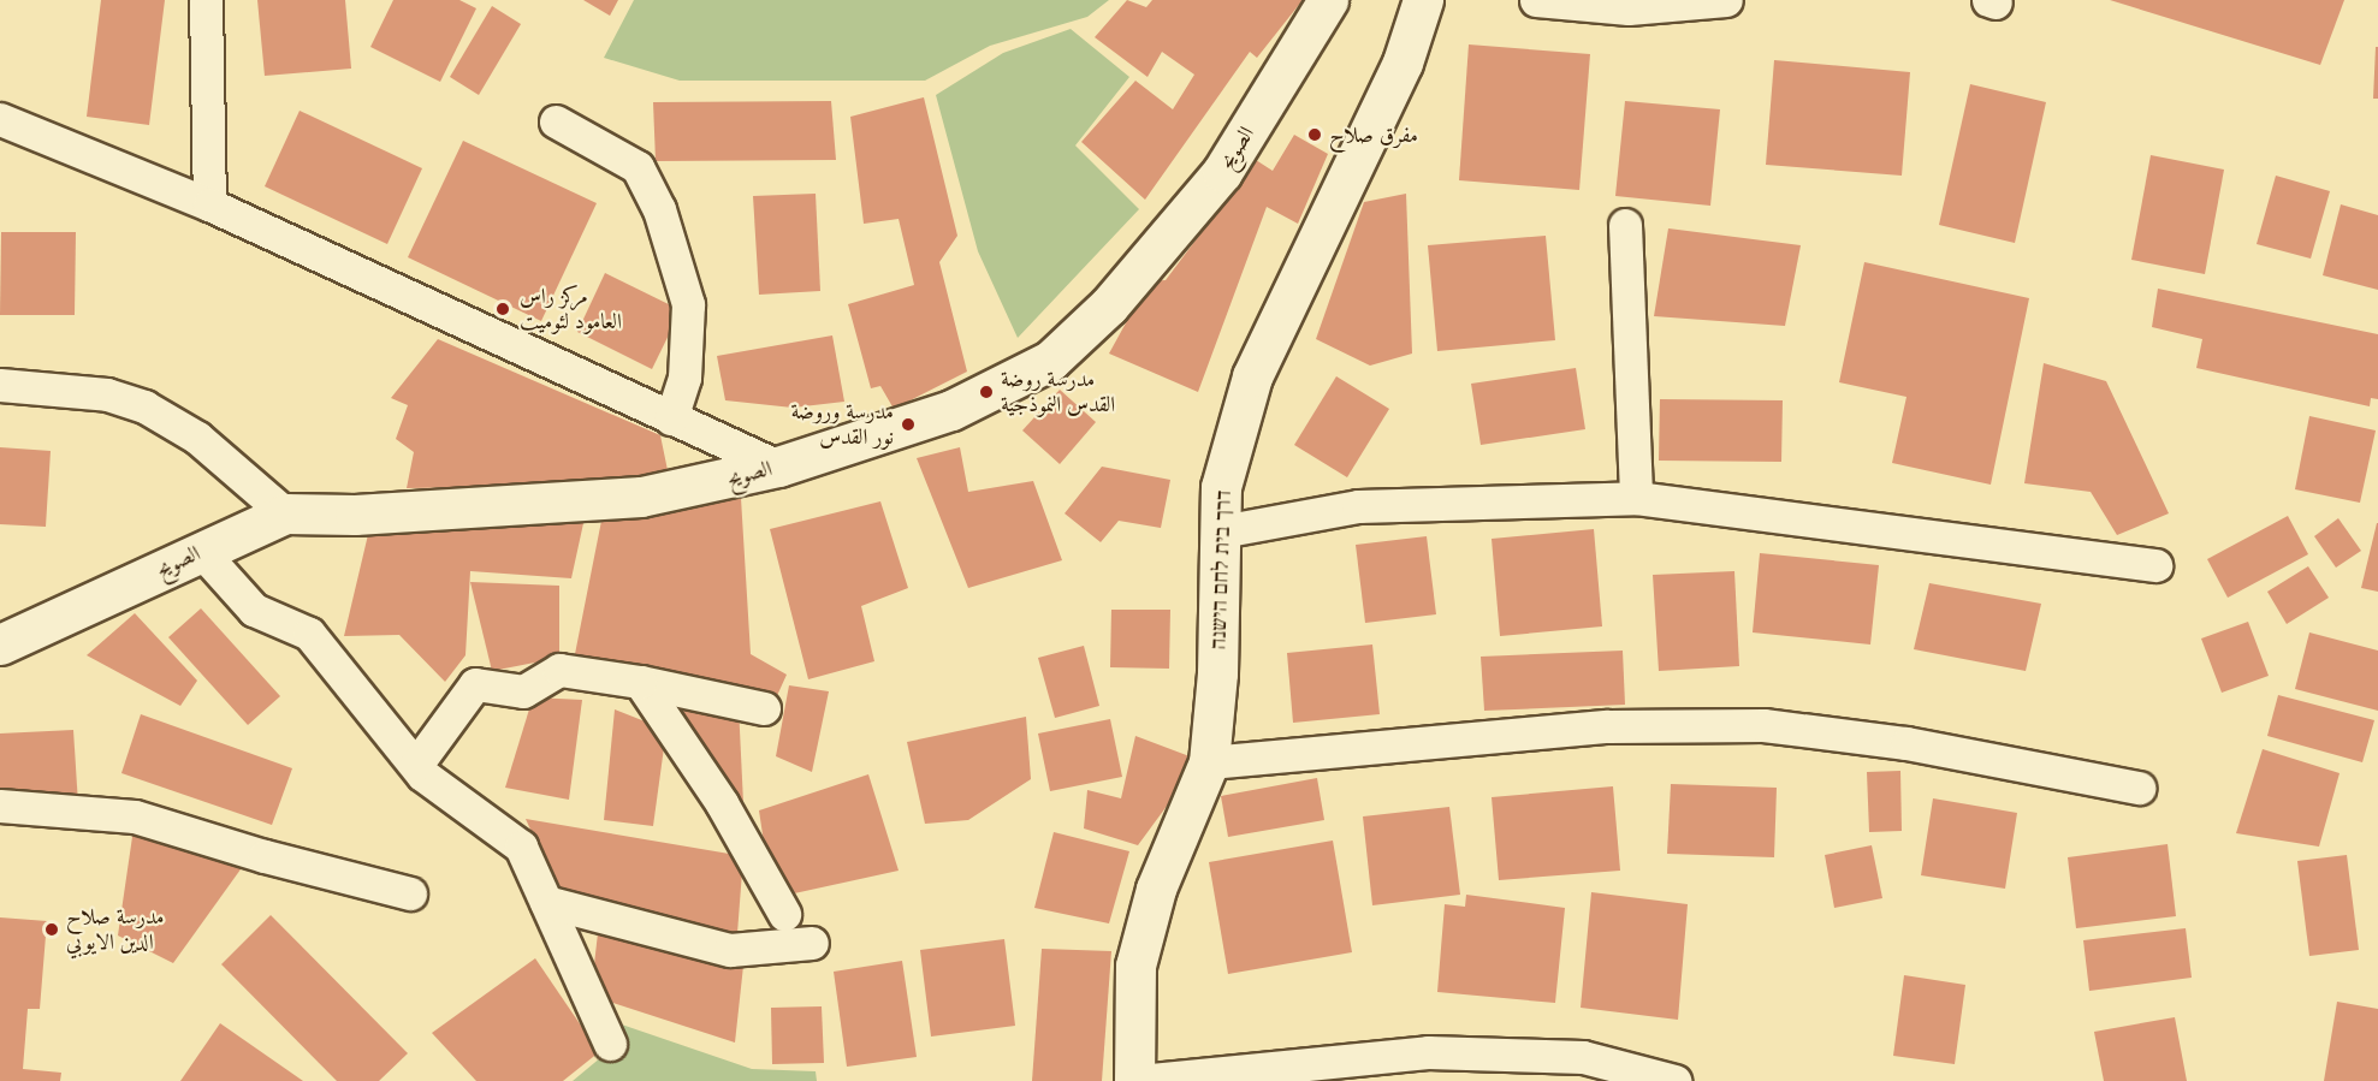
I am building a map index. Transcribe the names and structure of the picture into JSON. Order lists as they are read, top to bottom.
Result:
{
  "streets": {
    "street": ["الصويح", "דרך בית לחם הישנה"]
  },
  "places": [
    "مفرق صلاح",
    "مركز راس العامود لئوميت",
    "مدرسة روضة القدس النموذجية",
    "مدرسة وروضة نور القدس",
    "مدرسة صلاح الدين الايوبي"
  ]
}
